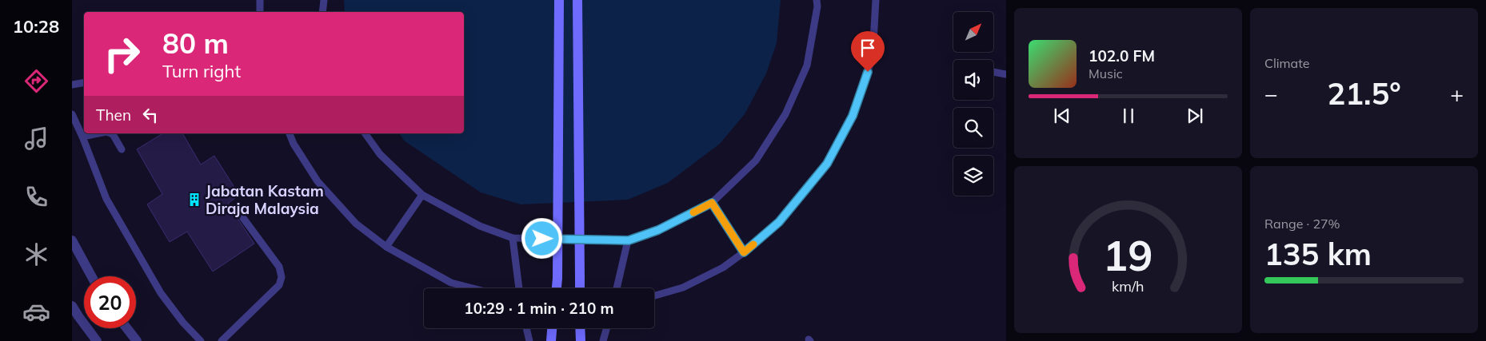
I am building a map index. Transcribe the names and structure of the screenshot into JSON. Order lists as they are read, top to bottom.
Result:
{
  "places": {
    "building": ["Jabatan Kastam Diraja Malaysia"]
  },
  "north": "top right",
  "page": {
    "tabs": "10:28",
    "tile": [
      "Climate",
      ["Range · 27%", "135 km"]
    ],
    "turn": ["80 m", "Turn right"],
    "song": ["102.0 FM", "Music"],
    "heat": ["−", "21.5°", "+"],
    "then": "Then",
    "limit": "20",
    "trip": "10:29 · 1 min · 210 m",
    "gauge": ["19", "km/h"]
  }
}
